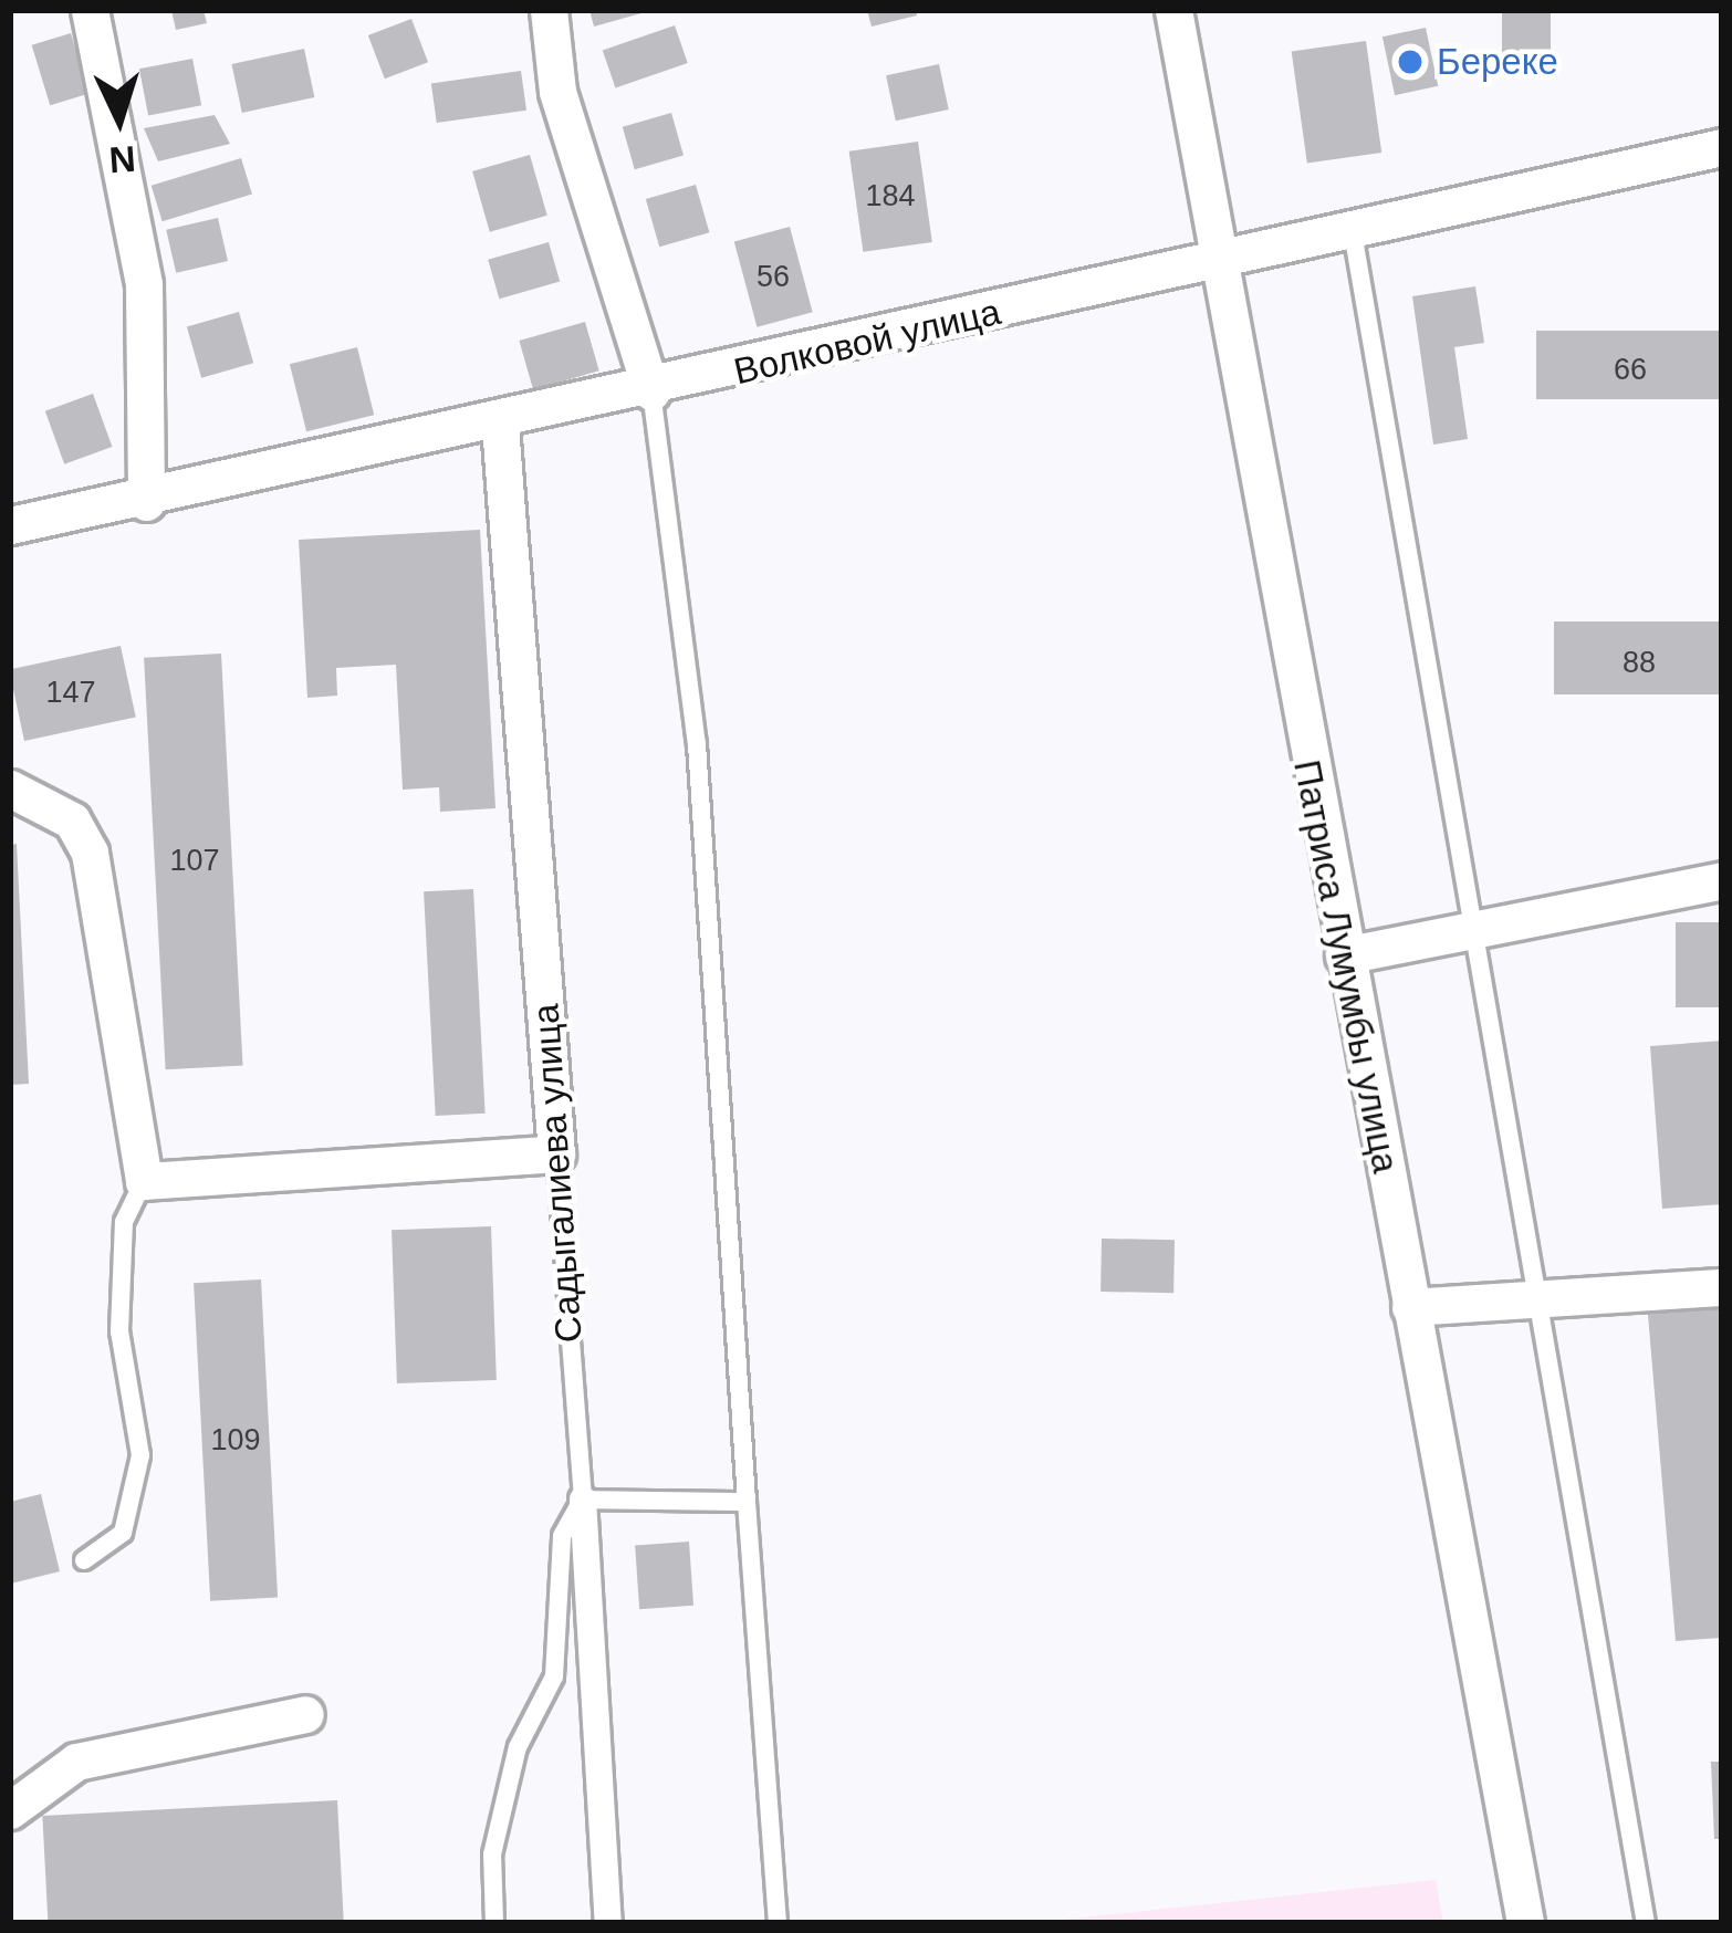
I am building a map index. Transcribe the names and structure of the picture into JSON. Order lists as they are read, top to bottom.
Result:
{
  "streets": {
    "street": ["Волковой улица", "Патриса Лумумбы улица", "Садыгалиева улица"]
  },
  "crossings": [
    ["Волковой улица", "Патриса Лумумбы улица"],
    ["Волковой улица", "Садыгалиева улица"]
  ],
  "places": ["Береке"],
  "house_numbers": [
    "184",
    "56",
    "66",
    "88",
    "147",
    "107",
    "109"
  ],
  "north": "bottom"
}
